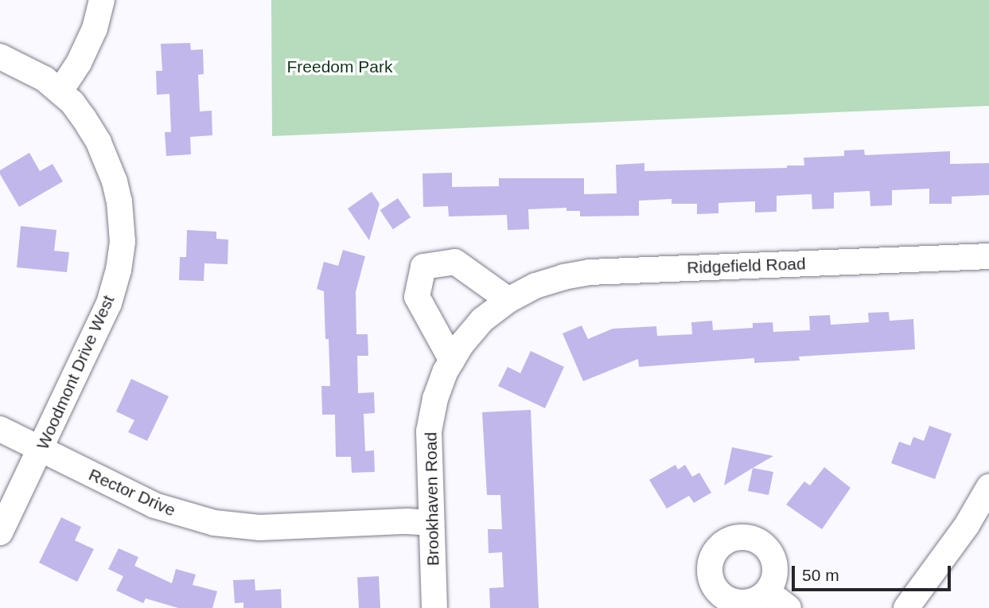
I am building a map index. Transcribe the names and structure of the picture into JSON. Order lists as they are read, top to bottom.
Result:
{
  "streets": {
    "street": [
      "Ridgefield Road",
      "Woodmont Drive West",
      "Rector Drive",
      "Brookhaven Road"
    ]
  },
  "crossings": [
    ["Ridgefield Road", "Brookhaven Road"],
    ["Woodmont Drive West", "Rector Drive"],
    ["Rector Drive", "Brookhaven Road"]
  ],
  "parks": ["Freedom Park"],
  "scale_bar": "50 m"
}
